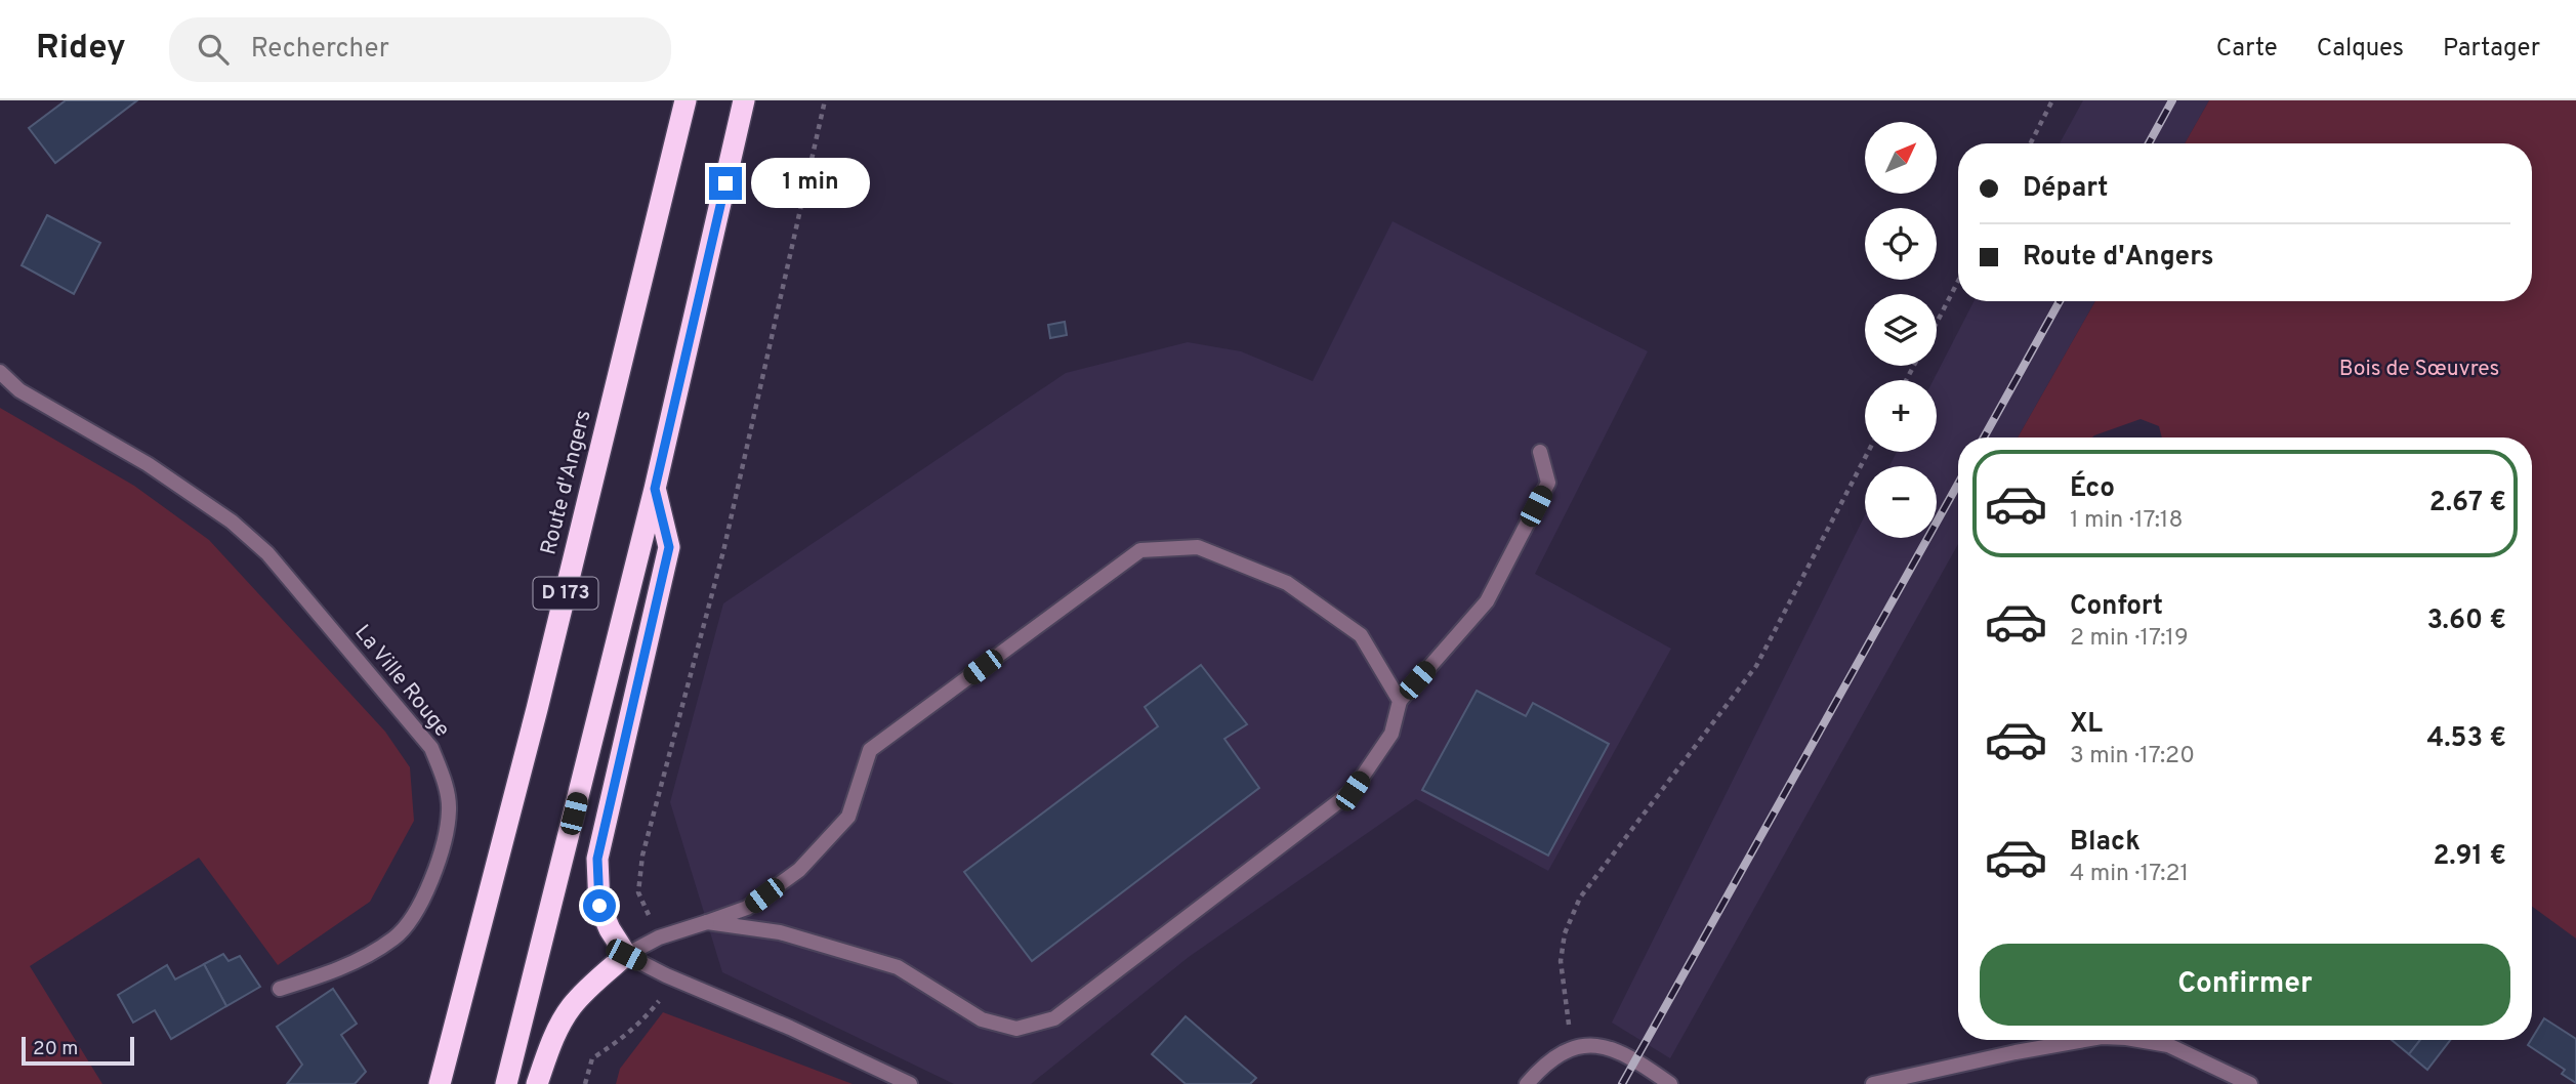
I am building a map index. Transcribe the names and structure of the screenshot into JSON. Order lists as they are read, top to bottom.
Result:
{
  "streets": {
    "highway": ["Route d'Angers", "D 173"],
    "street": ["La Ville Rouge"]
  },
  "parks": ["Bois de Sœuvres"],
  "scale_bar": "20 m",
  "north": "top right",
  "page": {
    "header": "Ridey",
    "search": "Rechercher",
    "nav": ["Carte", "Calques", "Partager"],
    "map_buttons": ["+", "−"],
    "banner": ["Départ", "Route d'Angers"],
    "bubble": "1 min",
    "list": [
      {
        "name": "Éco",
        "note": "1 min · 17:18",
        "value": "2.67 €"
      },
      {
        "name": "Confort",
        "note": "2 min · 17:19",
        "value": "3.60 €"
      },
      {
        "name": "XL",
        "note": "3 min · 17:20",
        "value": "4.53 €"
      },
      {
        "name": "Black",
        "note": "4 min · 17:21",
        "value": "2.91 €"
      }
    ],
    "buttons": "Confirmer",
    "scale": "20 m"
  }
}
